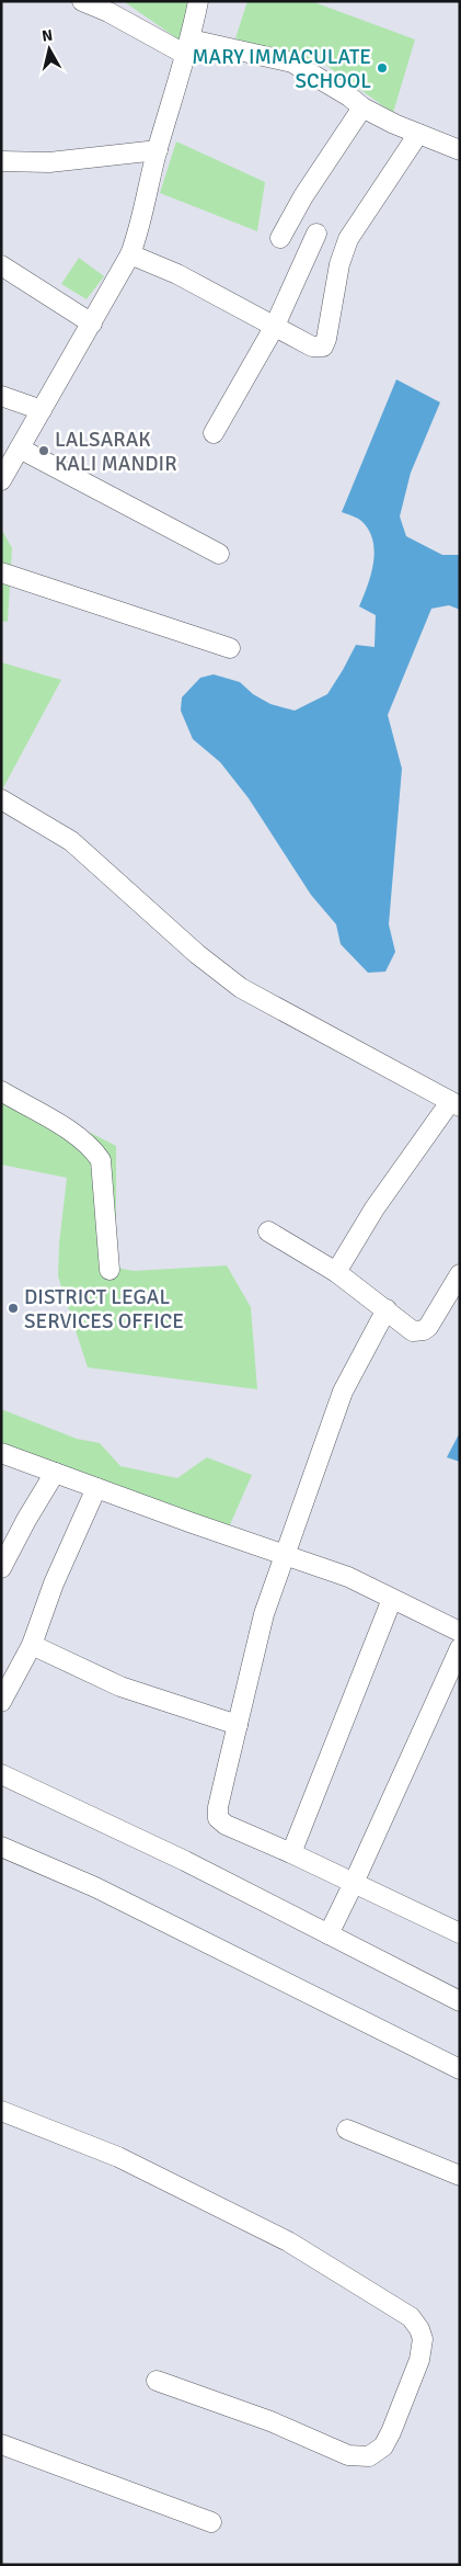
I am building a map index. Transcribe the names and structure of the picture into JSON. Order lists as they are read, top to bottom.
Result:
{
  "places": ["MARY IMMACULATE SCHOOL", "LALSARAK KALI MANDIR", "DISTRICT LEGAL SERVICES OFFICE"],
  "north": "top"
}
